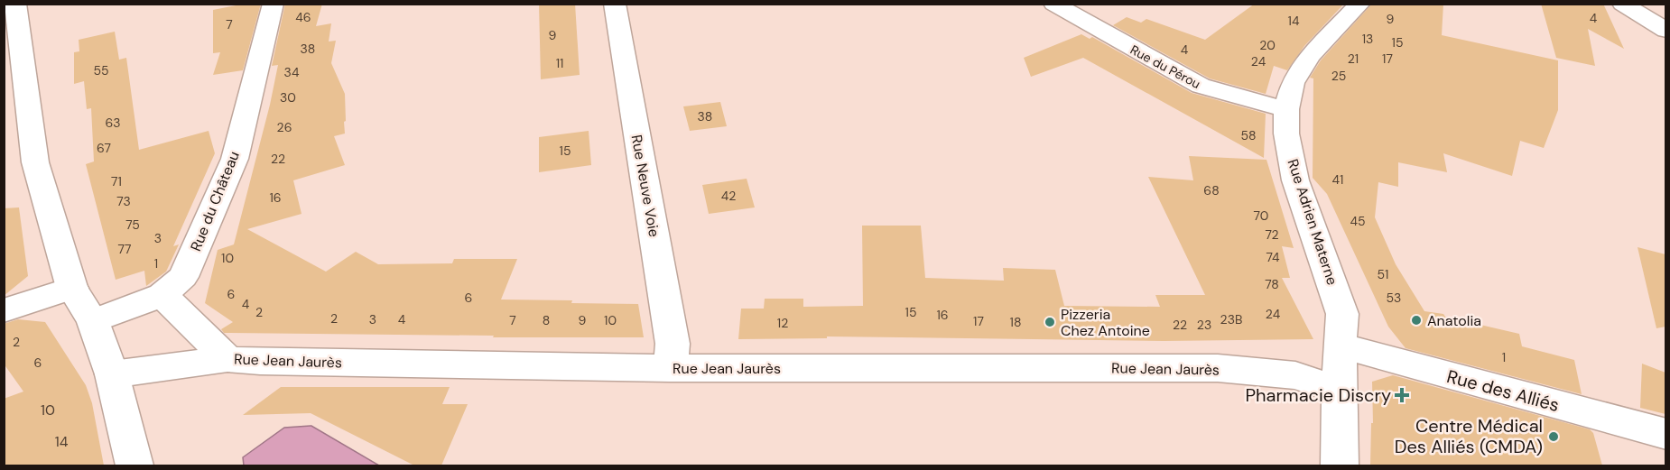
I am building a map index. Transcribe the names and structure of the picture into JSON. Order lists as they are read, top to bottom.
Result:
{
  "streets": {
    "street": [
      "Rue du Pérou",
      "Rue Neuve Voie",
      "Rue du Château",
      "Rue Adrien Materne",
      "Rue Jean Jaurès",
      "Rue des Alliés"
    ]
  },
  "crossings": [
    ["Rue du Pérou", "Rue Adrien Materne"],
    ["Rue Neuve Voie", "Rue Jean Jaurès"],
    ["Rue Adrien Materne", "Rue Jean Jaurès"],
    ["Rue Adrien Materne", "Rue des Alliés"]
  ],
  "places": {
    "other": ["Anatolia", "Pizzeria Chez Antoine", "Centre Médical Des Alliés (CMDA)"],
    "health": ["Pharmacie Discry"]
  },
  "house_numbers": [
    "46",
    "4",
    "9",
    "14",
    "7",
    "9",
    "13",
    "15",
    "20",
    "38",
    "4",
    "21",
    "17",
    "24",
    "11",
    "55",
    "34",
    "25",
    "30",
    "38",
    "63",
    "26",
    "58",
    "67",
    "15",
    "22",
    "41",
    "71",
    "68",
    "42",
    "16",
    "73",
    "70",
    "45",
    "75",
    "72",
    "3",
    "77",
    "74",
    "10",
    "1",
    "51",
    "78",
    "6",
    "6",
    "53",
    "4",
    "2",
    "15",
    "24",
    "16",
    "2",
    "3",
    "4",
    "23B",
    "7",
    "8",
    "9",
    "10",
    "17",
    "18",
    "12",
    "22",
    "23",
    "2",
    "1",
    "6",
    "10",
    "14"
  ]
}
